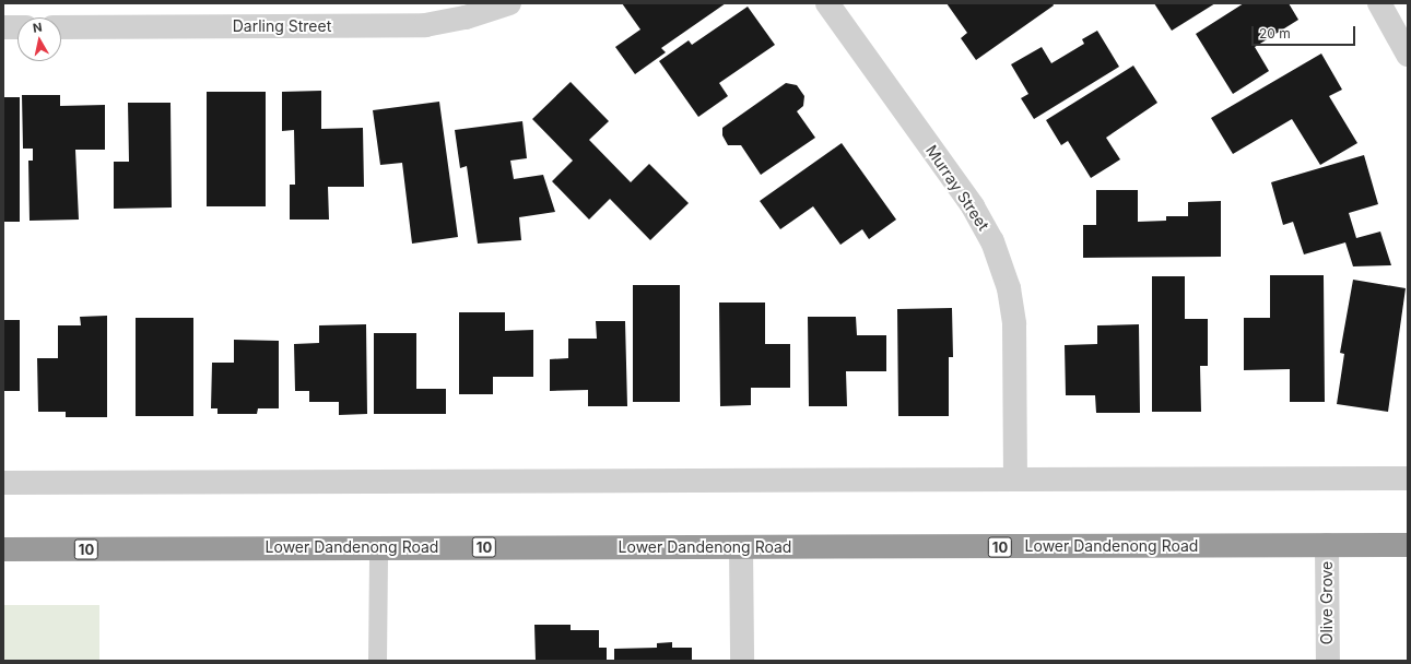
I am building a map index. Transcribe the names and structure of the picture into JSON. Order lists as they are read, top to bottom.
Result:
{
  "streets": {
    "highway": ["Lower Dandenong Road", "10"],
    "street": ["Darling Street", "Murray Street", "Olive Grove"]
  },
  "crossings": [
    ["Lower Dandenong Road", "Olive Grove"]
  ],
  "scale_bar": "20 m",
  "north": "top"
}
